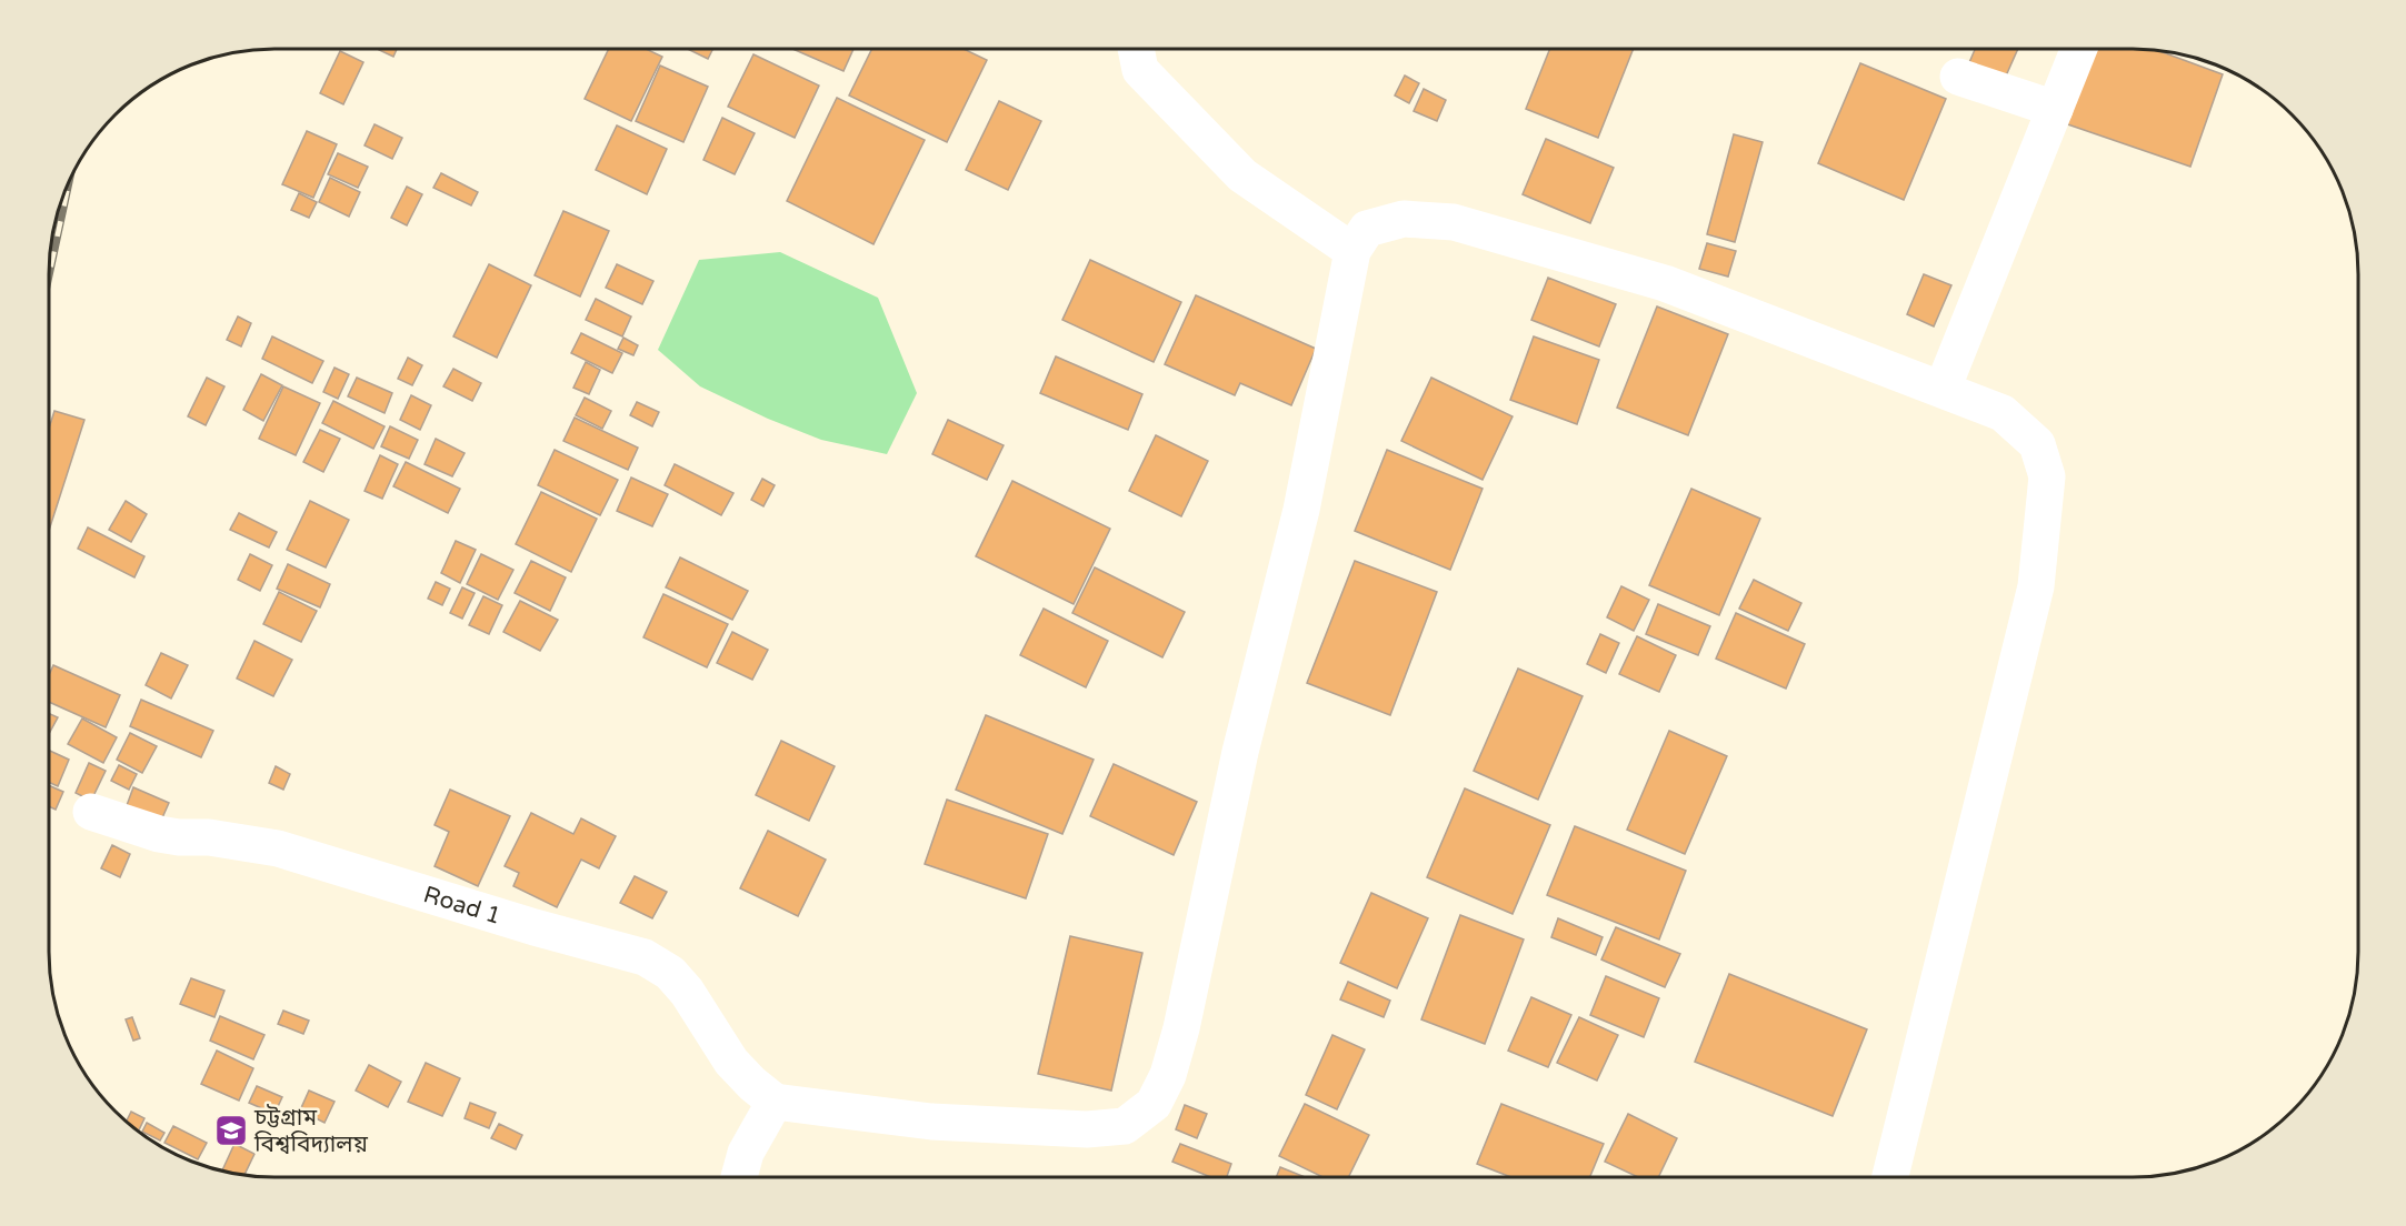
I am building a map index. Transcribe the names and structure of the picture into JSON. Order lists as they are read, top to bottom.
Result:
{
  "streets": {
    "street": ["Road 1"]
  },
  "places": {
    "school or university": ["চট্টগ্রাম বিশ্ববিদ্যালয়"]
  }
}
